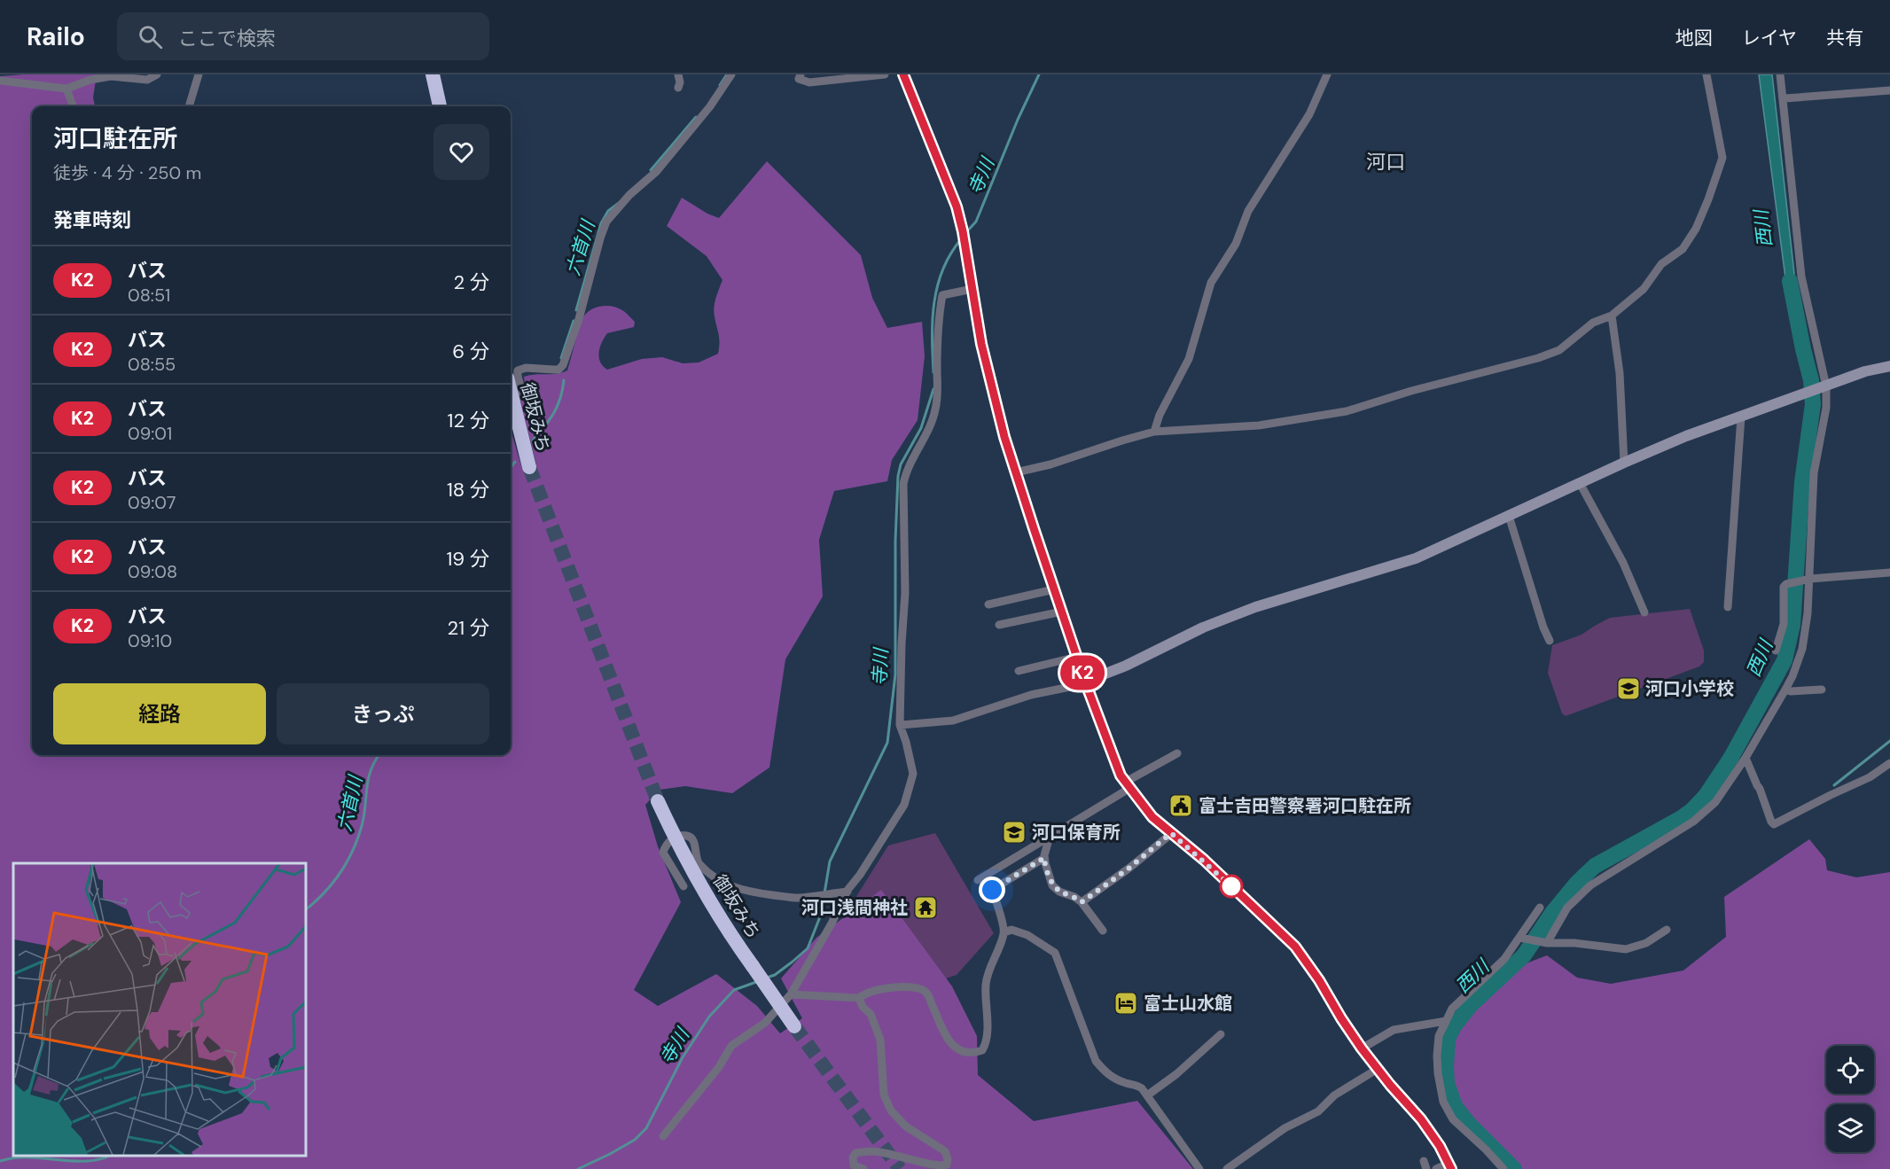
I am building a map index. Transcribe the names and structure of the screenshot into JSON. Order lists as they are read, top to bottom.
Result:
{
  "streets": {
    "highway": ["御坂みち"]
  },
  "districts": ["河口"],
  "water": ["寺川", "西川", "六首川"],
  "places": {
    "school or university": ["河口小学校", "河口保育所"],
    "public building": ["富士吉田警察署河口駐在所"],
    "temple": ["河口浅間神社"],
    "hotel": ["富士山水館"]
  },
  "lines": ["bus line K2"],
  "page": {
    "header": "Railo",
    "search": "ここで検索",
    "nav": ["地図", "レイヤ", "共有"],
    "on_map": "K2",
    "heading": [
      ["河口駐在所", "徒歩 · 4 分 · 250 m"],
      "発車時刻"
    ],
    "list": [
      {
        "mark": "K2",
        "name": "バス",
        "note": "08:51",
        "value": "2 分"
      },
      {
        "mark": "K2",
        "name": "バス",
        "note": "08:55",
        "value": "6 分"
      },
      {
        "mark": "K2",
        "name": "バス",
        "note": "09:01",
        "value": "12 分"
      },
      {
        "mark": "K2",
        "name": "バス",
        "note": "09:07",
        "value": "18 分"
      },
      {
        "mark": "K2",
        "name": "バス",
        "note": "09:08",
        "value": "19 分"
      },
      {
        "mark": "K2",
        "name": "バス",
        "note": "09:10",
        "value": "21 分"
      }
    ],
    "buttons": ["経路", "きっぷ"]
  }
}
